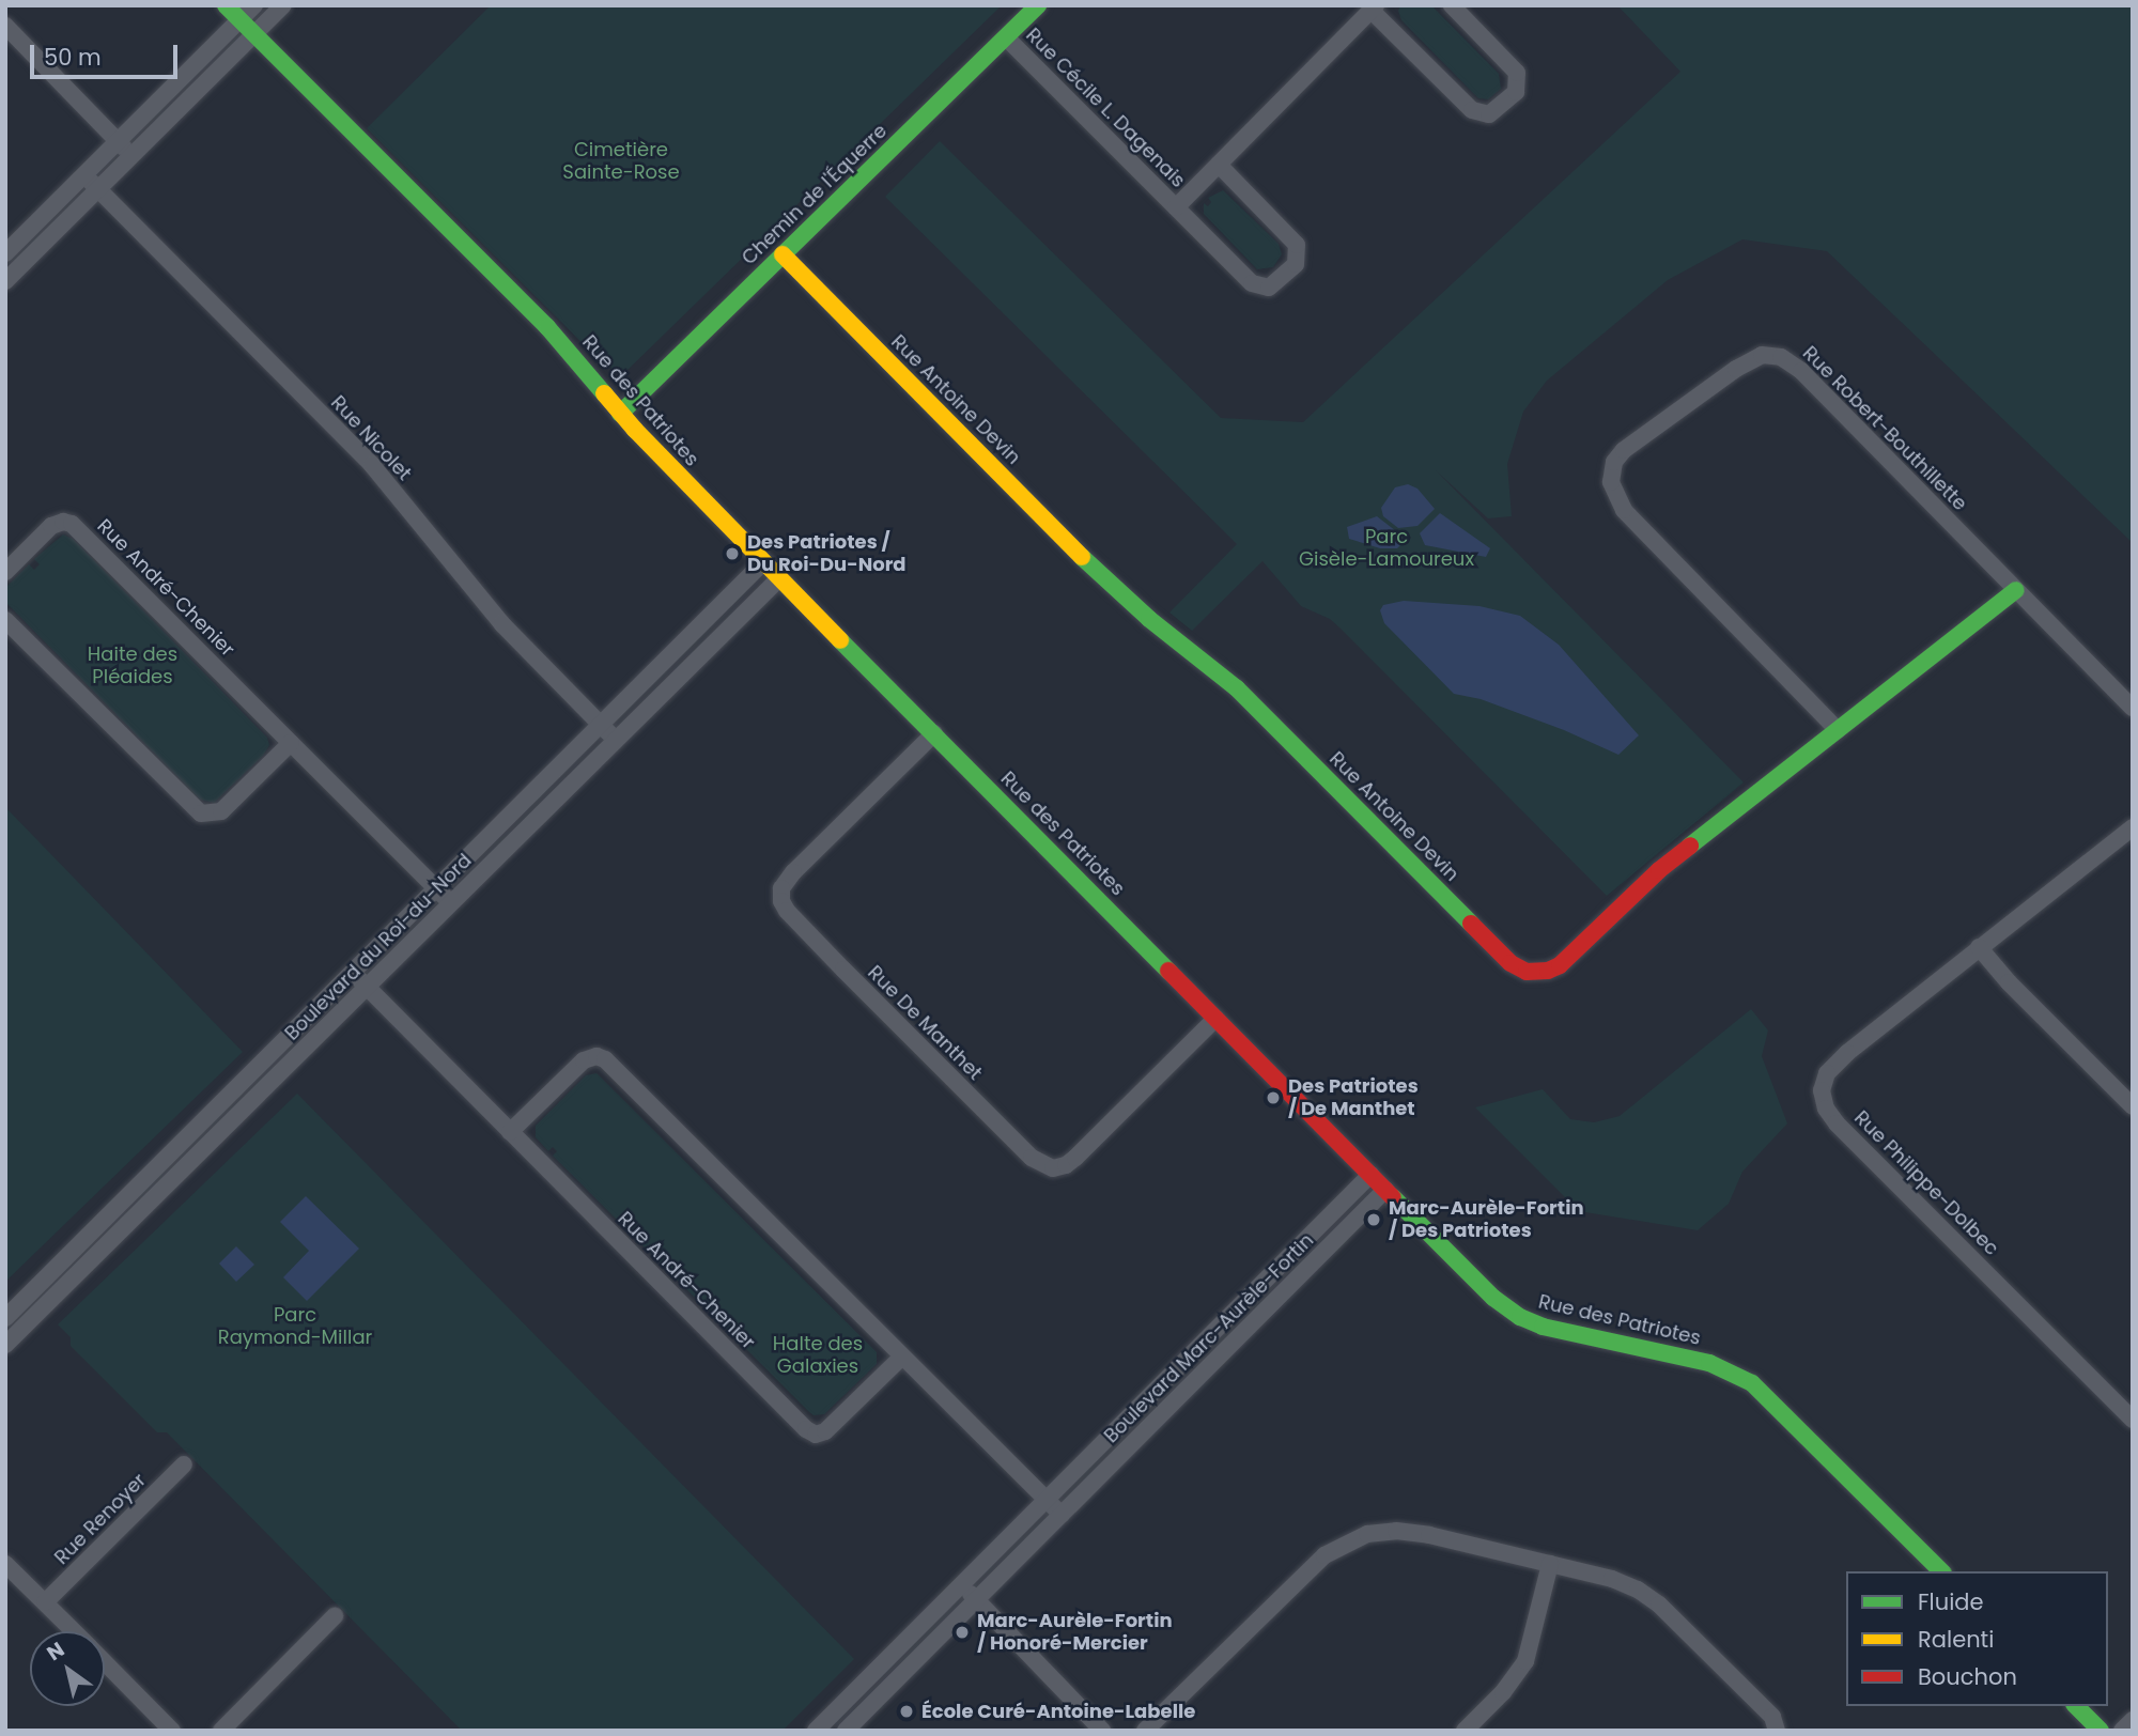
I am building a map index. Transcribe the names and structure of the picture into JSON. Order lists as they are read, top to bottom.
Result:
{
  "streets": {
    "street": [
      "Rue Cécile L. Dagenais",
      "Chemin de l'Équerre",
      "Rue Antoine Devin",
      "Rue des Patriotes",
      "Rue Robert-Bouthillette",
      "Rue Nicolet",
      "Rue André-Chenier",
      "Boulevard du Roi-du-Nord",
      "Rue De Manthet",
      "Rue Philippe-Dolbec",
      "Boulevard Marc-Aurèle-Fortin",
      "Rue Renoyer"
    ]
  },
  "crossings": [
    ["Rue Cécile L. Dagenais", "Chemin de l'Équerre"],
    ["Chemin de l'Équerre", "Rue Antoine Devin"],
    ["Chemin de l'Équerre", "Rue des Patriotes"],
    ["Rue Antoine Devin", "Rue Robert-Bouthillette"],
    ["Rue des Patriotes", "Boulevard du Roi-du-Nord"],
    ["Rue des Patriotes", "Rue De Manthet"],
    ["Rue des Patriotes", "Boulevard Marc-Aurèle-Fortin"],
    ["Rue Nicolet", "Boulevard du Roi-du-Nord"],
    ["Rue André-Chenier", "Boulevard du Roi-du-Nord"]
  ],
  "parks": [
    "Cimetière Sainte-Rose",
    "Parc Gisèle-Lamoureux",
    "Haite des Pléaides",
    "Parc Raymond-Millar",
    "Halte des Galaxies"
  ],
  "places": [
    "Des Patriotes / Du Roi-Du-Nord",
    "Des Patriotes / De Manthet",
    "Marc-Aurèle-Fortin / Des Patriotes",
    "Marc-Aurèle-Fortin / Honoré-Mercier",
    "École Curé-Antoine-Labelle"
  ],
  "legend": ["Fluide", "Ralenti", "Bouchon"],
  "scale_bar": "50 m",
  "north": "top left"
}
